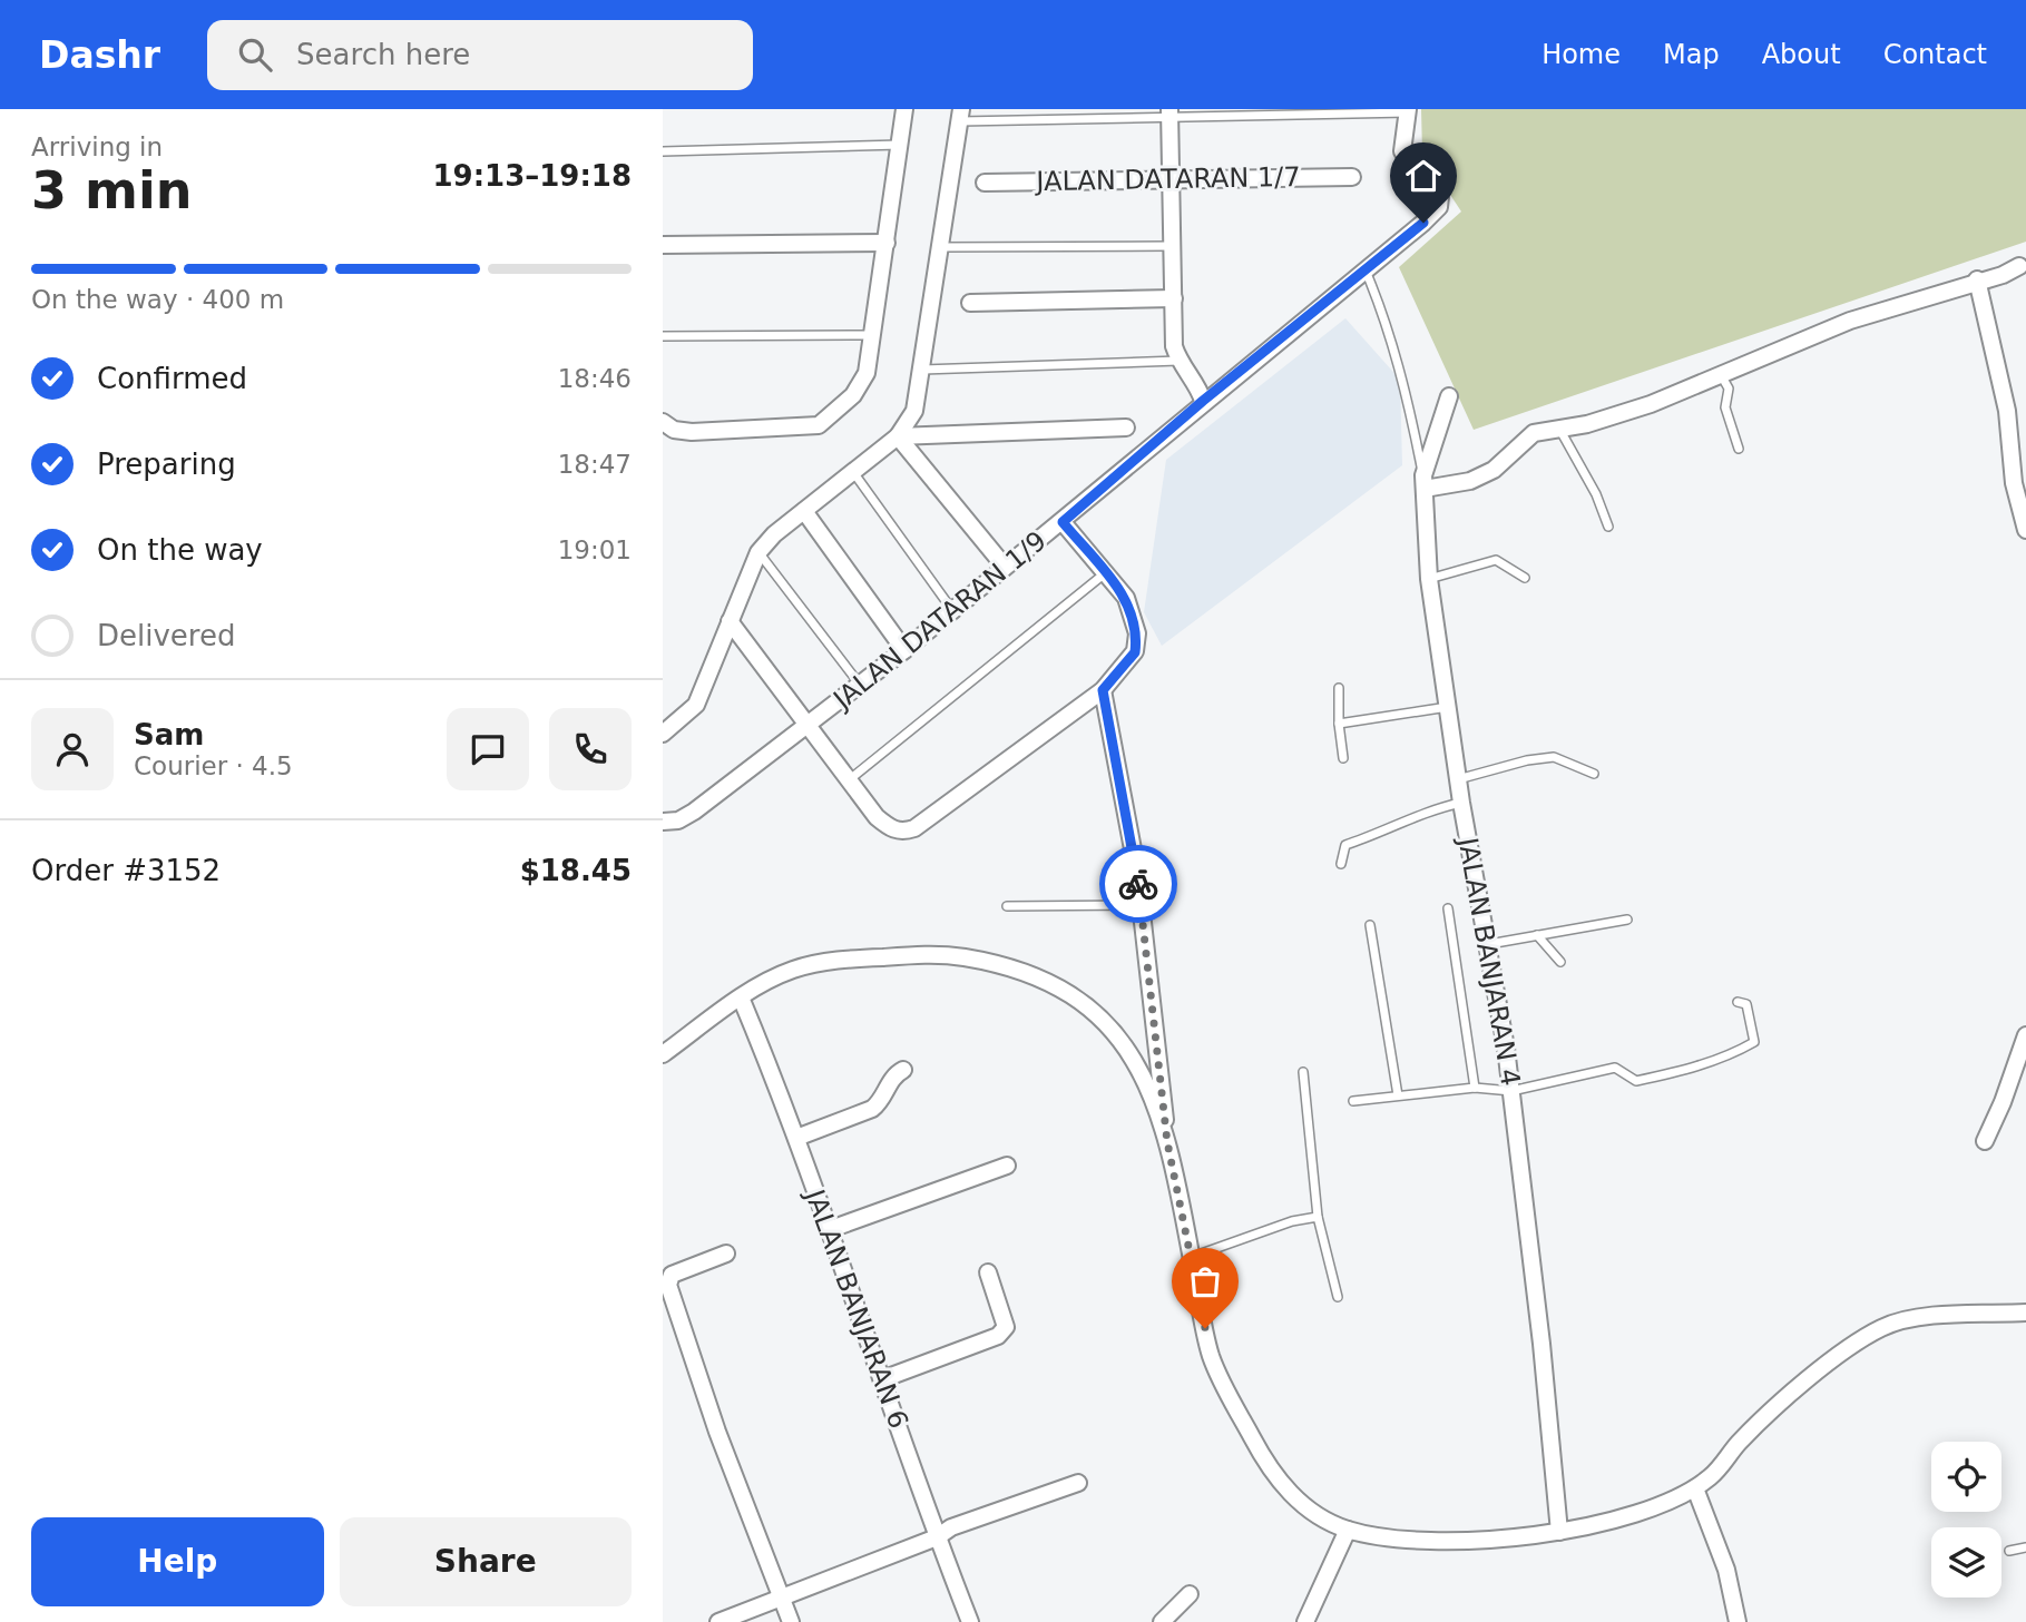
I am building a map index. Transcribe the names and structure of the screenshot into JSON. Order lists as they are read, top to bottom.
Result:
{
  "streets": {
    "street": [
      "JALAN DATARAN 1/7",
      "JALAN DATARAN 1/9",
      "JALAN BANJARAN 4",
      "JALAN BANJARAN 6"
    ]
  },
  "page": {
    "header": "Dashr",
    "search": "Search here",
    "nav": [
      "Home",
      "Map",
      "About",
      "Contact"
    ],
    "heading": ["3 min", "Arriving in", "19:13–19:18"],
    "panel": [
      "Sam",
      "Courier · 4.5",
      "Order #3152",
      "$18.45"
    ],
    "bar": "On the way · 400 m",
    "list": [
      ["Confirmed", "18:46"],
      ["Preparing", "18:47"],
      ["On the way", "19:01"],
      "Delivered"
    ],
    "buttons": ["Help", "Share"]
  }
}
